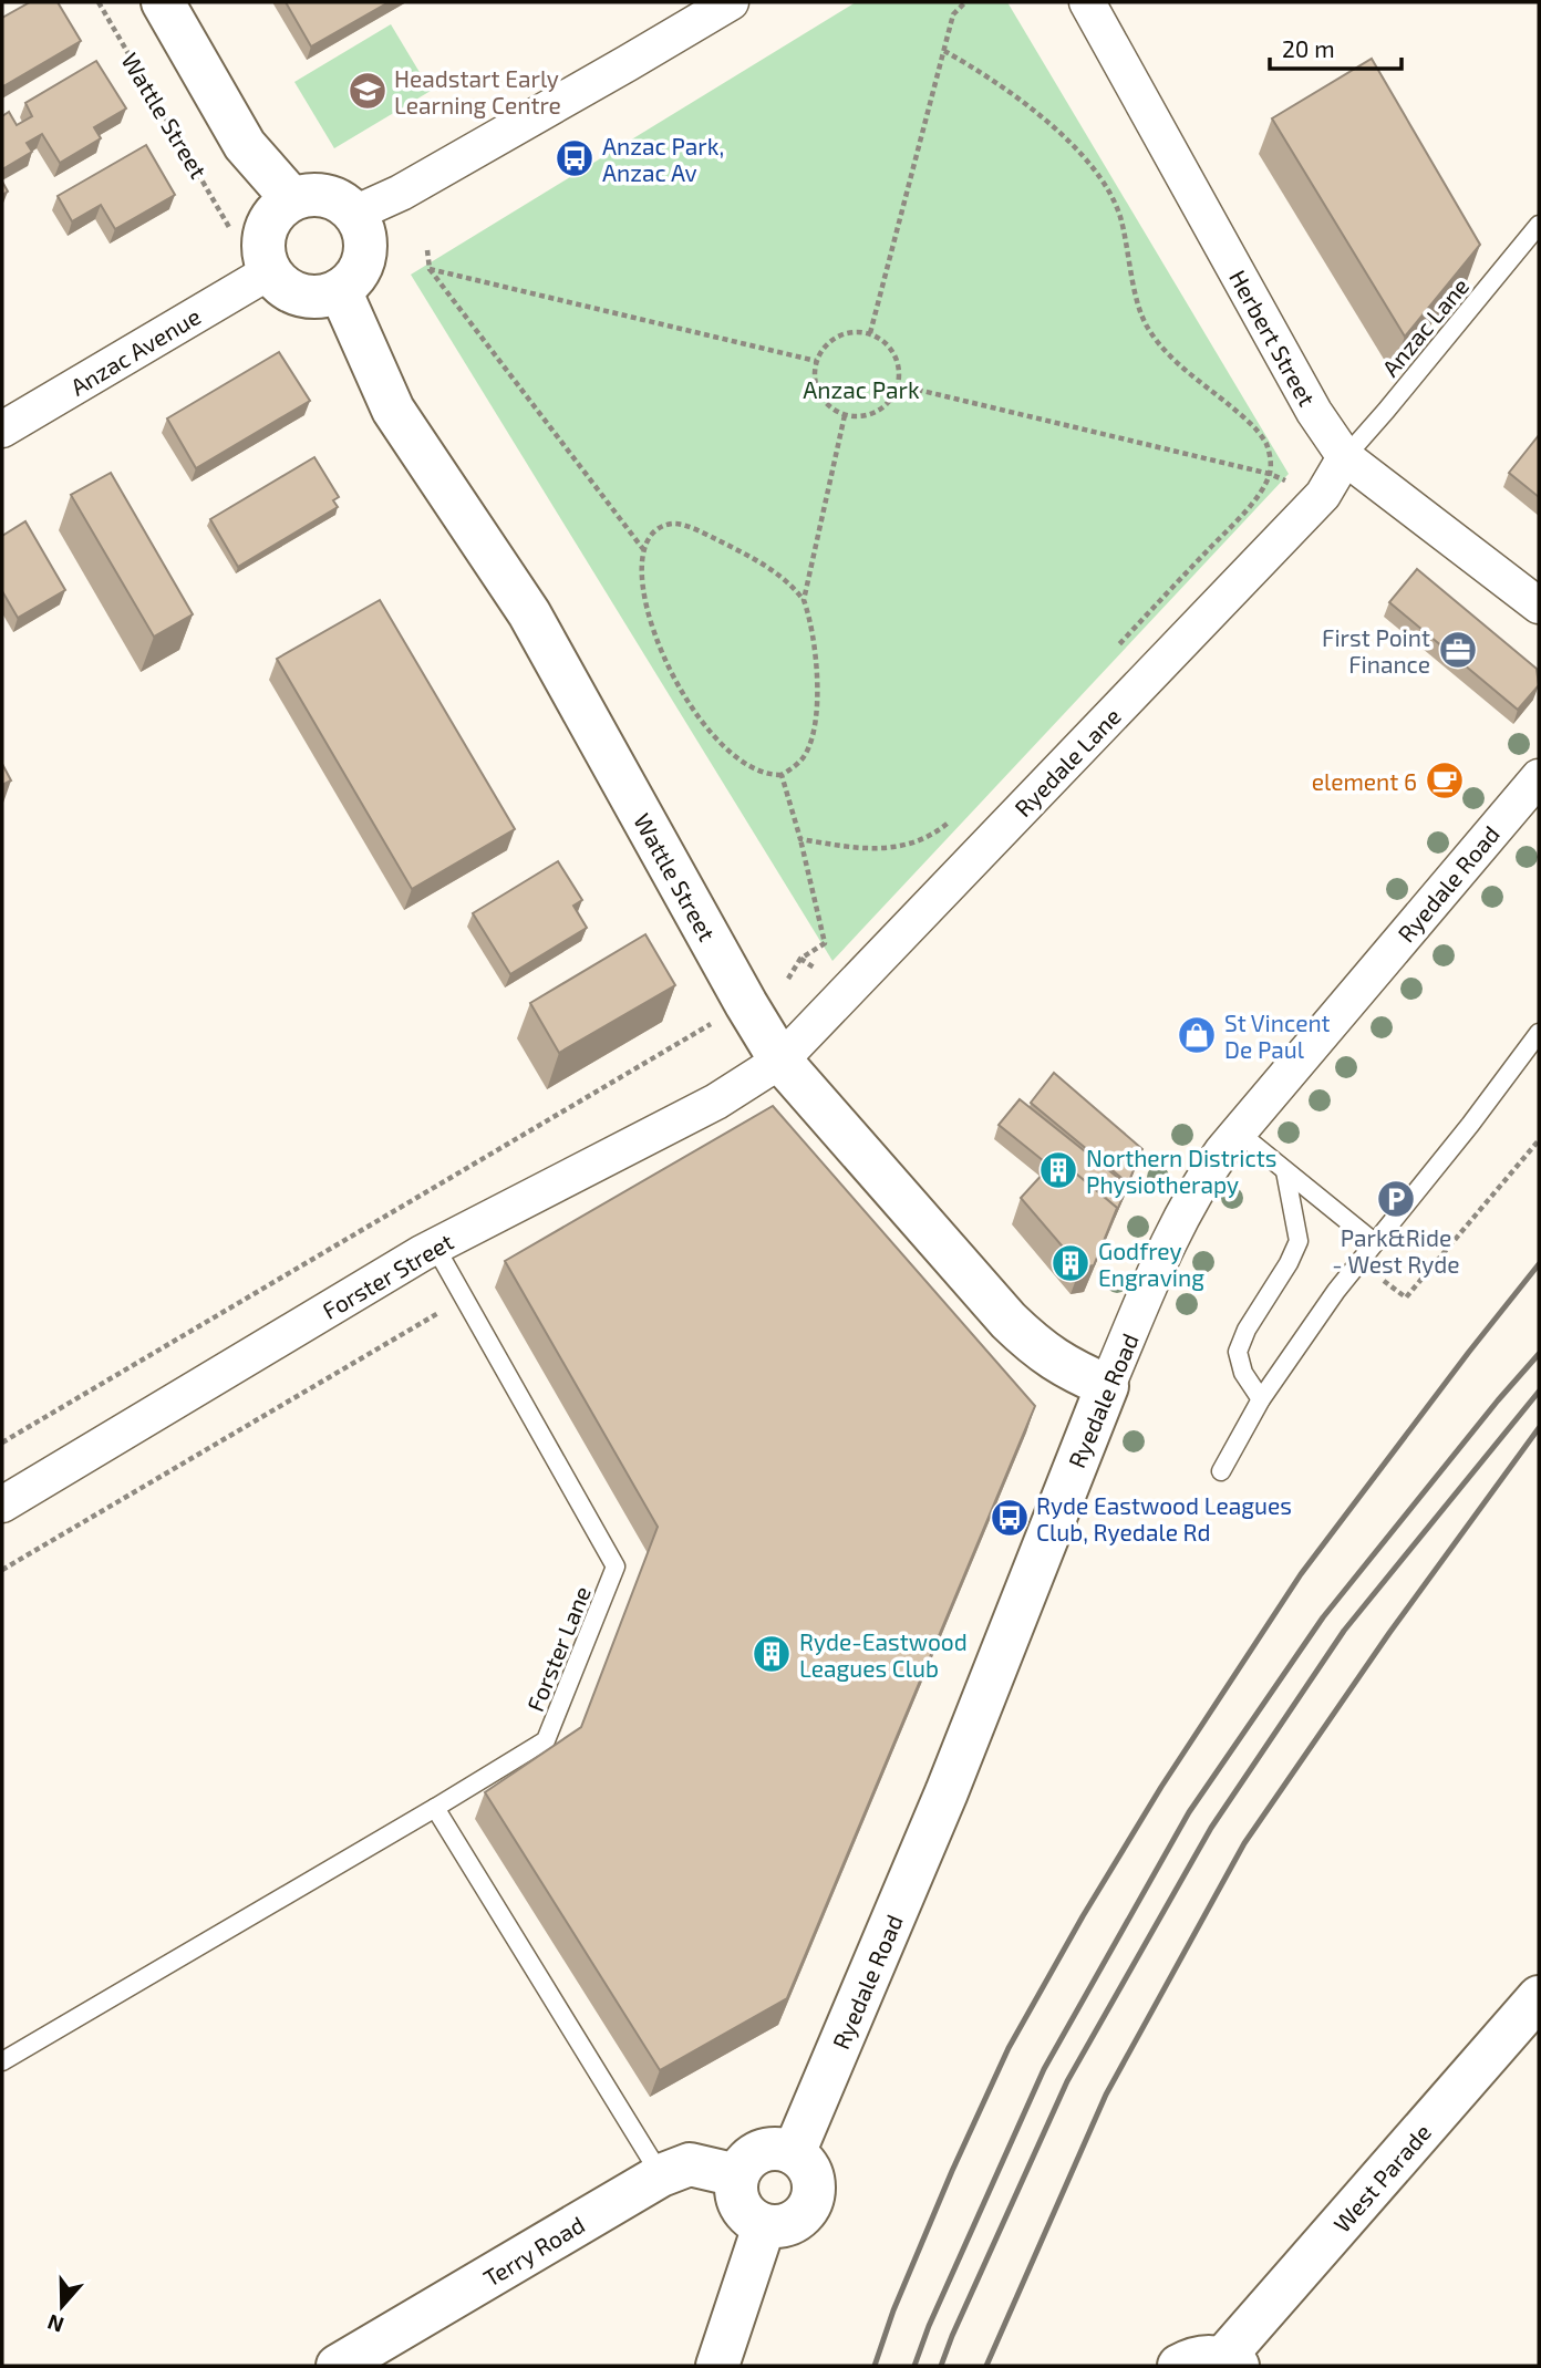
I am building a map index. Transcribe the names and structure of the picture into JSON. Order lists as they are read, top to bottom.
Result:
{
  "streets": {
    "street": [
      "Wattle Street",
      "Herbert Street",
      "Anzac Avenue",
      "Ryedale Lane",
      "Ryedale Road",
      "Forster Street",
      "West Parade",
      "Terry Road"
    ],
    "lane": ["Anzac Lane", "Forster Lane"]
  },
  "crossings": [
    ["Wattle Street", "Anzac Avenue"],
    ["Wattle Street", "Ryedale Lane"],
    ["Wattle Street", "Ryedale Road"],
    ["Wattle Street", "Forster Street"],
    ["Anzac Lane", "Herbert Street"],
    ["Anzac Lane", "Ryedale Lane"],
    ["Herbert Street", "Ryedale Lane"],
    ["Ryedale Lane", "Forster Street"],
    ["Ryedale Road", "Terry Road"],
    ["Forster Street", "Forster Lane"]
  ],
  "parks": ["Anzac Park"],
  "places": {
    "school or university": ["Headstart Early Learning Centre"],
    "bus stop": ["Anzac Park, Anzac Av", "Ryde Eastwood Leagues Club, Ryedale Rd"],
    "office": ["First Point Finance"],
    "cafe": ["element 6"],
    "shop": ["St Vincent De Paul"],
    "building": ["Northern Districts Physiotherapy", "Godfrey Engraving", "Ryde-Eastwood Leagues Club"],
    "parking": ["Park&Ride - West Ryde"]
  },
  "scale_bar": "20 m",
  "north": "bottom"
}
